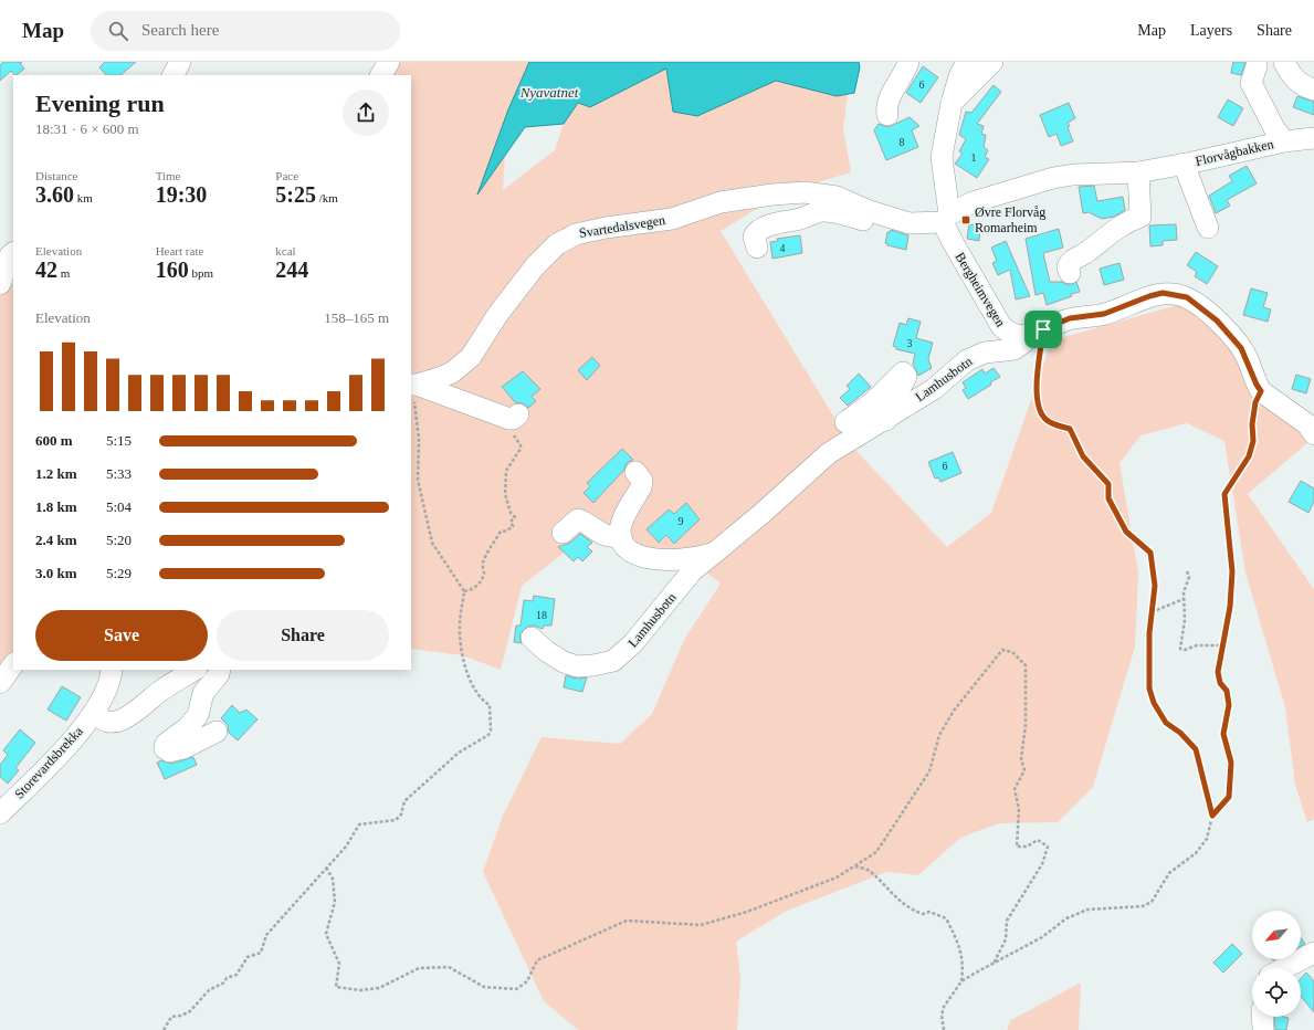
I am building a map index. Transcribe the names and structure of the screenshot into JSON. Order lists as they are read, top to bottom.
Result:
{
  "streets": {
    "street": [
      "Florvågbakken",
      "Svartedalsvegen",
      "Bergheimvegen",
      "Lamhusbotn",
      "Storevardsbrekka"
    ]
  },
  "crossings": [
    ["Florvågbakken", "Svartedalsvegen"],
    ["Florvågbakken", "Bergheimvegen"],
    ["Svartedalsvegen", "Bergheimvegen"],
    ["Bergheimvegen", "Lamhusbotn"]
  ],
  "water": ["Nyavatnet"],
  "places": {
    "transit": ["Øvre Florvåg Romarheim"]
  },
  "house_numbers": [
    "6",
    "8",
    "1",
    "4",
    "3",
    "6",
    "9",
    "18"
  ],
  "north": "bottom left",
  "page": {
    "header": "Map",
    "search": "Search here",
    "nav": ["Map", "Layers", "Share"],
    "heading": ["Evening run", "18:31 · 6 × 600 m"],
    "stats": [
      ["Distance", "3.60 km"],
      ["Time", "19:30"],
      ["Pace", "5:25 /km"],
      ["Elevation", "42 m"],
      ["Heart rate", "160 bpm"],
      ["kcal", "244"]
    ],
    "chart": ["Elevation", "158–165 m"],
    "list": [
      {
        "name": "600 m",
        "note": "5:15"
      },
      {
        "name": "1.2 km",
        "note": "5:33"
      },
      {
        "name": "1.8 km",
        "note": "5:04"
      },
      {
        "name": "2.4 km",
        "note": "5:20"
      },
      {
        "name": "3.0 km",
        "note": "5:29"
      }
    ],
    "buttons": ["Save", "Share"]
  }
}
